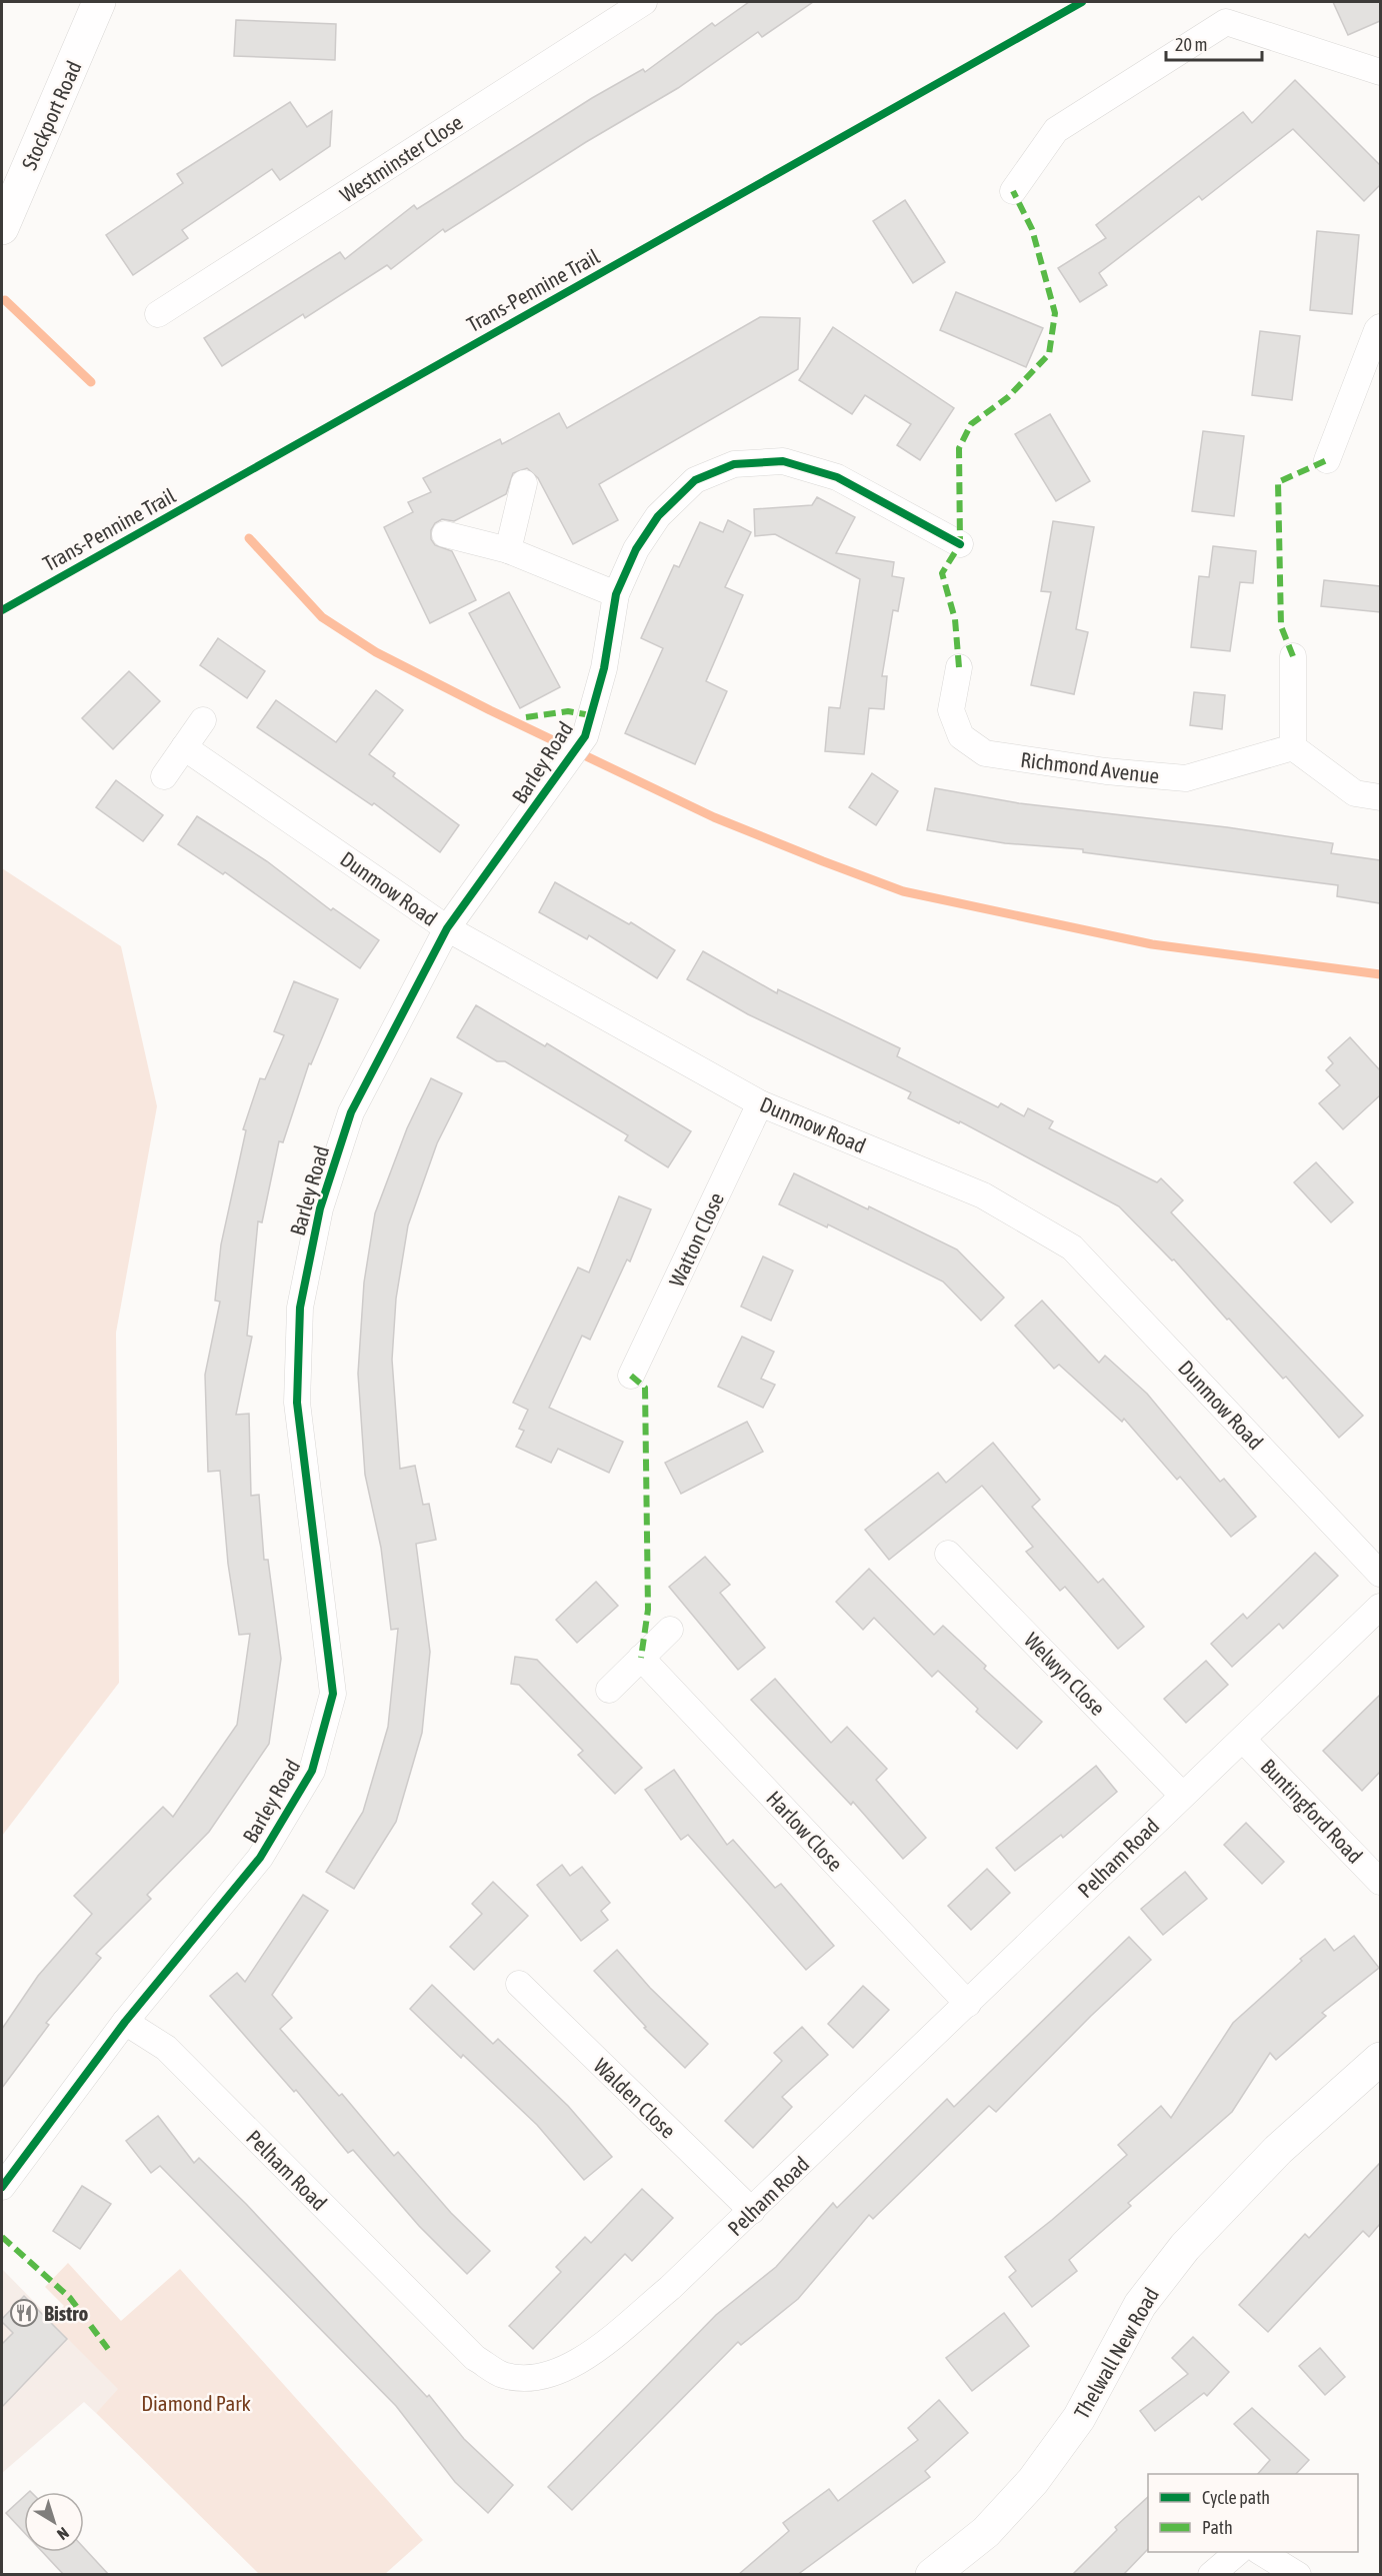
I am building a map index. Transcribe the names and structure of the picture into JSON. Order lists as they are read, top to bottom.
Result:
{
  "streets": {
    "main road": ["Stockport Road", "Thelwall New Road"],
    "street": [
      "Westminster Close",
      "Barley Road",
      "Richmond Avenue",
      "Dunmow Road",
      "Watton Close",
      "Welwyn Close",
      "Buntingford Road",
      "Harlow Close",
      "Pelham Road",
      "Walden Close"
    ],
    "cycle path": ["Trans-Pennine Trail"]
  },
  "crossings": [
    ["Barley Road", "Dunmow Road"],
    ["Barley Road", "Pelham Road"],
    ["Dunmow Road", "Watton Close"],
    ["Welwyn Close", "Pelham Road"],
    ["Buntingford Road", "Pelham Road"],
    ["Harlow Close", "Pelham Road"],
    ["Pelham Road", "Walden Close"]
  ],
  "parks": ["Diamond Park"],
  "places": {
    "restaurant": ["Bistro"]
  },
  "legend": ["Cycle path", "Path"],
  "scale_bar": "20 m",
  "north": "bottom right"
}
